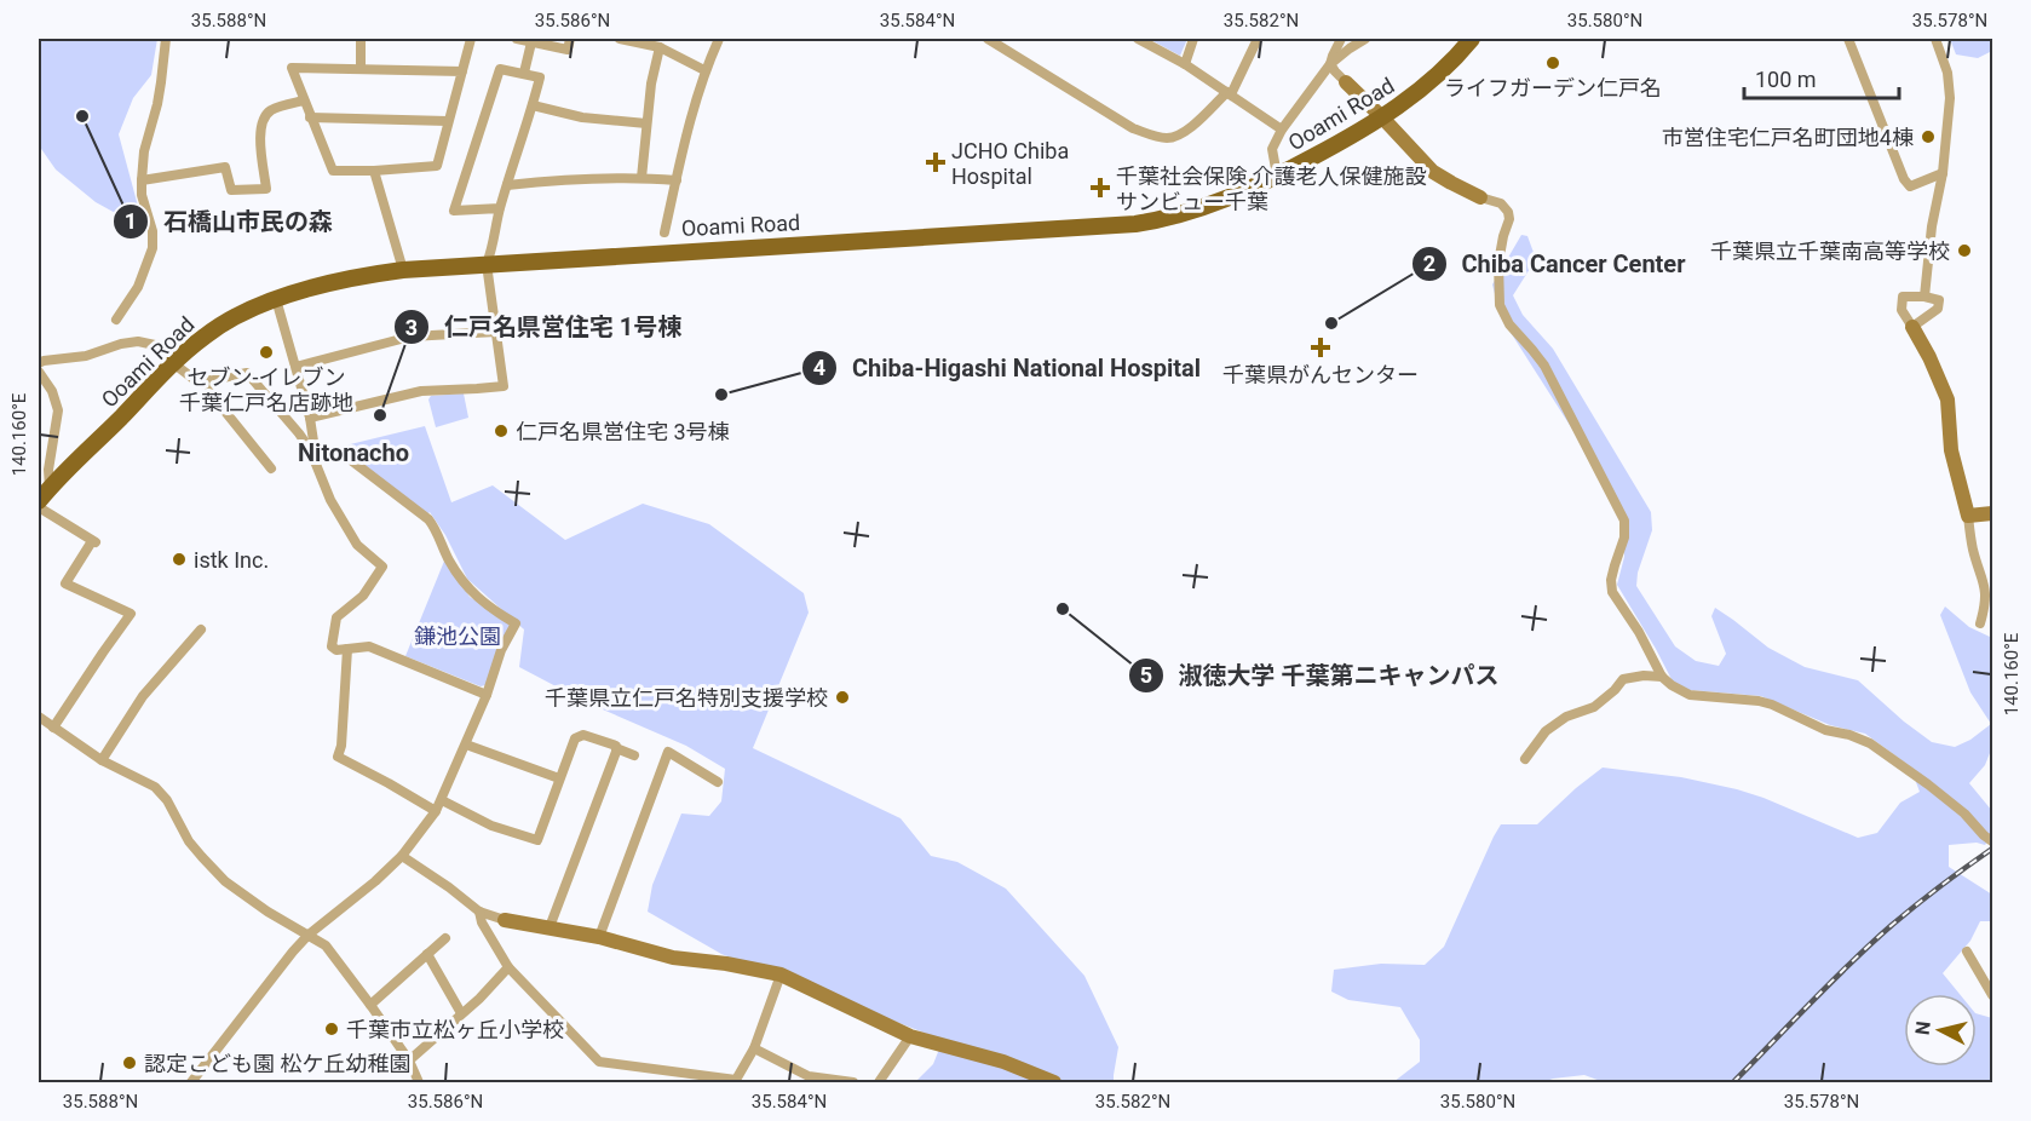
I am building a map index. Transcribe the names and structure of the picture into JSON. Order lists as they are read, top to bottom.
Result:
{
  "streets": {
    "main road": ["Ooami Road"]
  },
  "districts": ["Nitonacho"],
  "parks": ["鎌池公園"],
  "places": {
    "other": [
      "ライフガーデン仁戸名",
      "石橋山市民の森",
      "市営住宅仁戸名町団地4棟",
      "千葉県立千葉南高等学校",
      "Chiba Cancer Center",
      "セブン-イレブン 千葉仁戸名店跡地",
      "Chiba-Higashi National Hospital",
      "仁戸名県営住宅 1号棟",
      "仁戸名県営住宅 3号棟",
      "istk Inc.",
      "淑徳大学 千葉第ニキャンパス",
      "千葉県立仁戸名特別支援学校",
      "千葉市立松ヶ丘小学校",
      "認定こども園 松ケ丘幼稚園"
    ],
    "health": ["JCHO Chiba Hospital", "千葉社会保険 介護老人保健施設 サンビュー千葉", "千葉県がんセンター"]
  },
  "scale_bar": "100 m",
  "north": "left",
  "coordinates": [
    "35.588°N",
    "35.586°N",
    "35.584°N",
    "35.582°N",
    "35.580°N",
    "35.578°N",
    "140.160°E"
  ]
}
